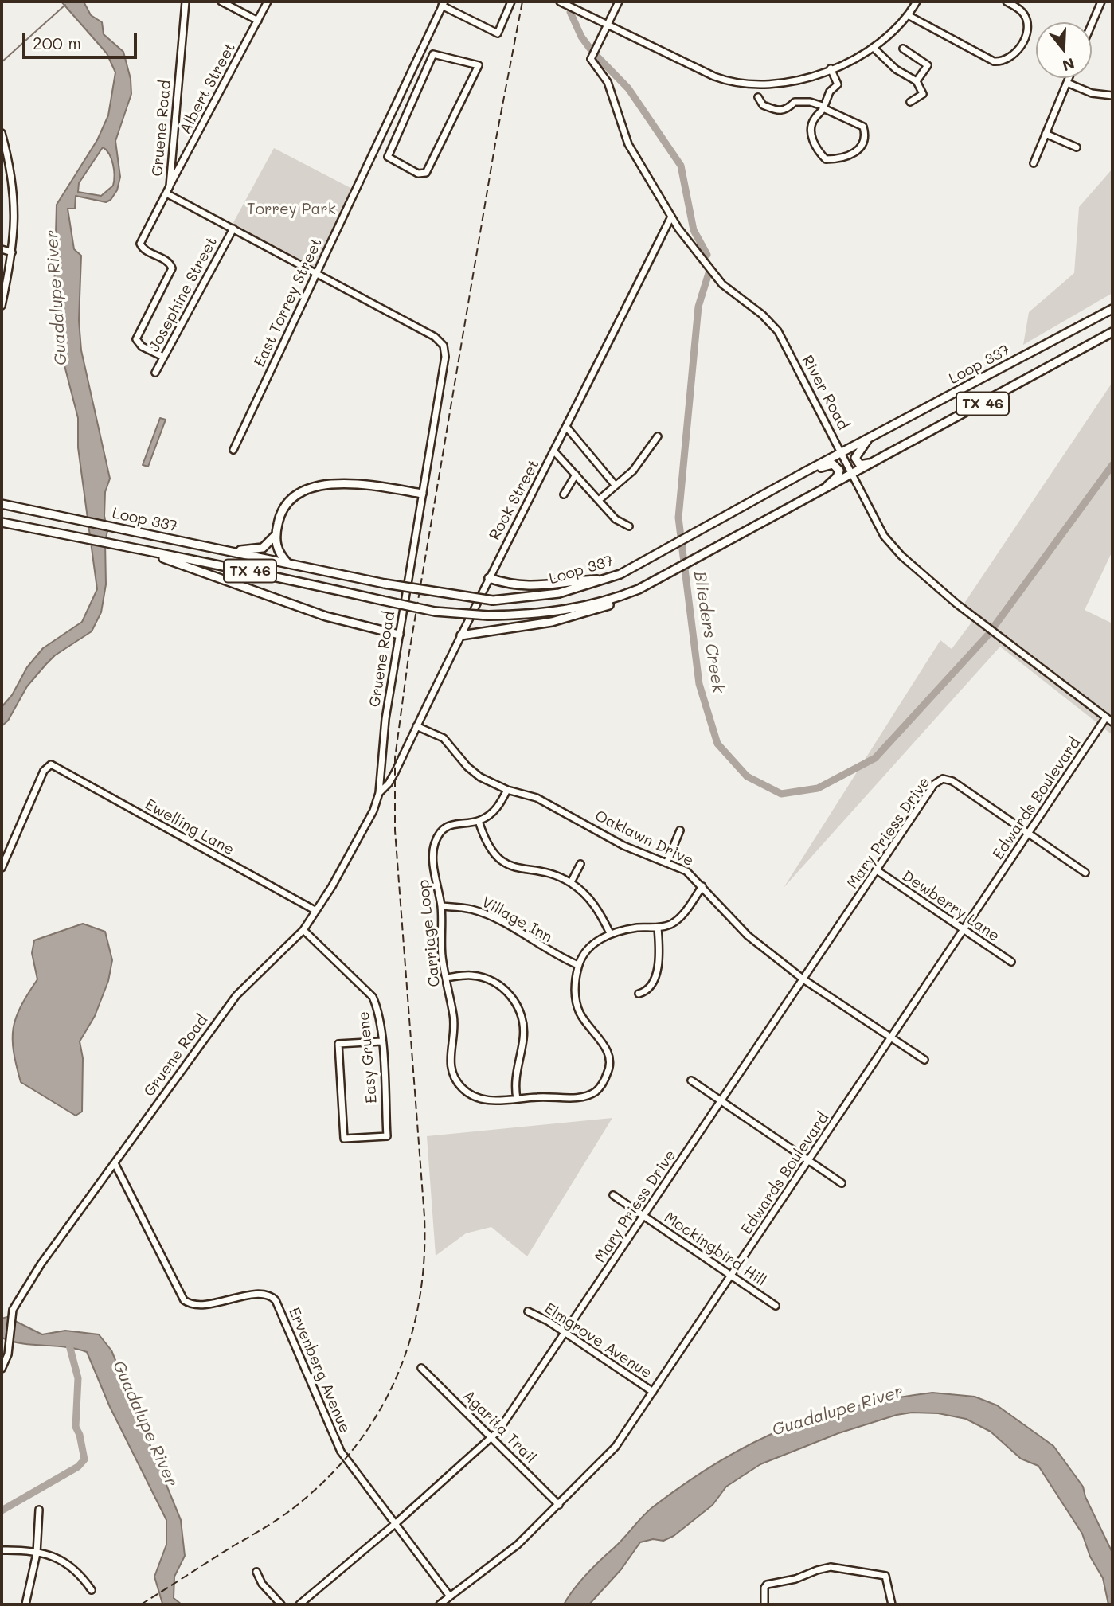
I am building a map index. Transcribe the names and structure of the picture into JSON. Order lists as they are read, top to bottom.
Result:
{
  "streets": {
    "main road": ["Loop 337", "TX 46"],
    "street": [
      "Albert Street",
      "Gruene Road",
      "Josephine Street",
      "East Torrey Street",
      "River Road",
      "Rock Street",
      "Edwards Boulevard",
      "Ewelling Lane",
      "Mary Priess Drive",
      "Oaklawn Drive",
      "Dewberry Lane",
      "Village Inn",
      "Carriage Loop",
      "Easy Gruene",
      "Mockingbird Hill",
      "Elmgrove Avenue",
      "Ervenberg Avenue",
      "Agarita Trail"
    ]
  },
  "crossings": [
    ["Albert Street", "Gruene Road"],
    ["Gruene Road", "Josephine Street"],
    ["Gruene Road", "East Torrey Street"],
    ["Gruene Road", "Rock Street"],
    ["Gruene Road", "Ewelling Lane"],
    ["Gruene Road", "Easy Gruene"],
    ["Gruene Road", "Ervenberg Avenue"],
    ["Loop 337", "River Road"],
    ["River Road", "Rock Street"],
    ["River Road", "Edwards Boulevard"],
    ["Rock Street", "Oaklawn Drive"],
    ["Edwards Boulevard", "Mary Priess Drive"],
    ["Edwards Boulevard", "Oaklawn Drive"],
    ["Edwards Boulevard", "Dewberry Lane"],
    ["Edwards Boulevard", "Mockingbird Hill"],
    ["Edwards Boulevard", "Elmgrove Avenue"],
    ["Edwards Boulevard", "Ervenberg Avenue"],
    ["Edwards Boulevard", "Agarita Trail"],
    ["Mary Priess Drive", "Oaklawn Drive"],
    ["Mary Priess Drive", "Dewberry Lane"],
    ["Mary Priess Drive", "Mockingbird Hill"],
    ["Mary Priess Drive", "Elmgrove Avenue"],
    ["Mary Priess Drive", "Ervenberg Avenue"],
    ["Mary Priess Drive", "Agarita Trail"],
    ["Village Inn", "Carriage Loop"]
  ],
  "water": ["Guadalupe River", "Blieders Creek"],
  "parks": ["Torrey Park"],
  "scale_bar": "200 m",
  "north": "bottom"
}
